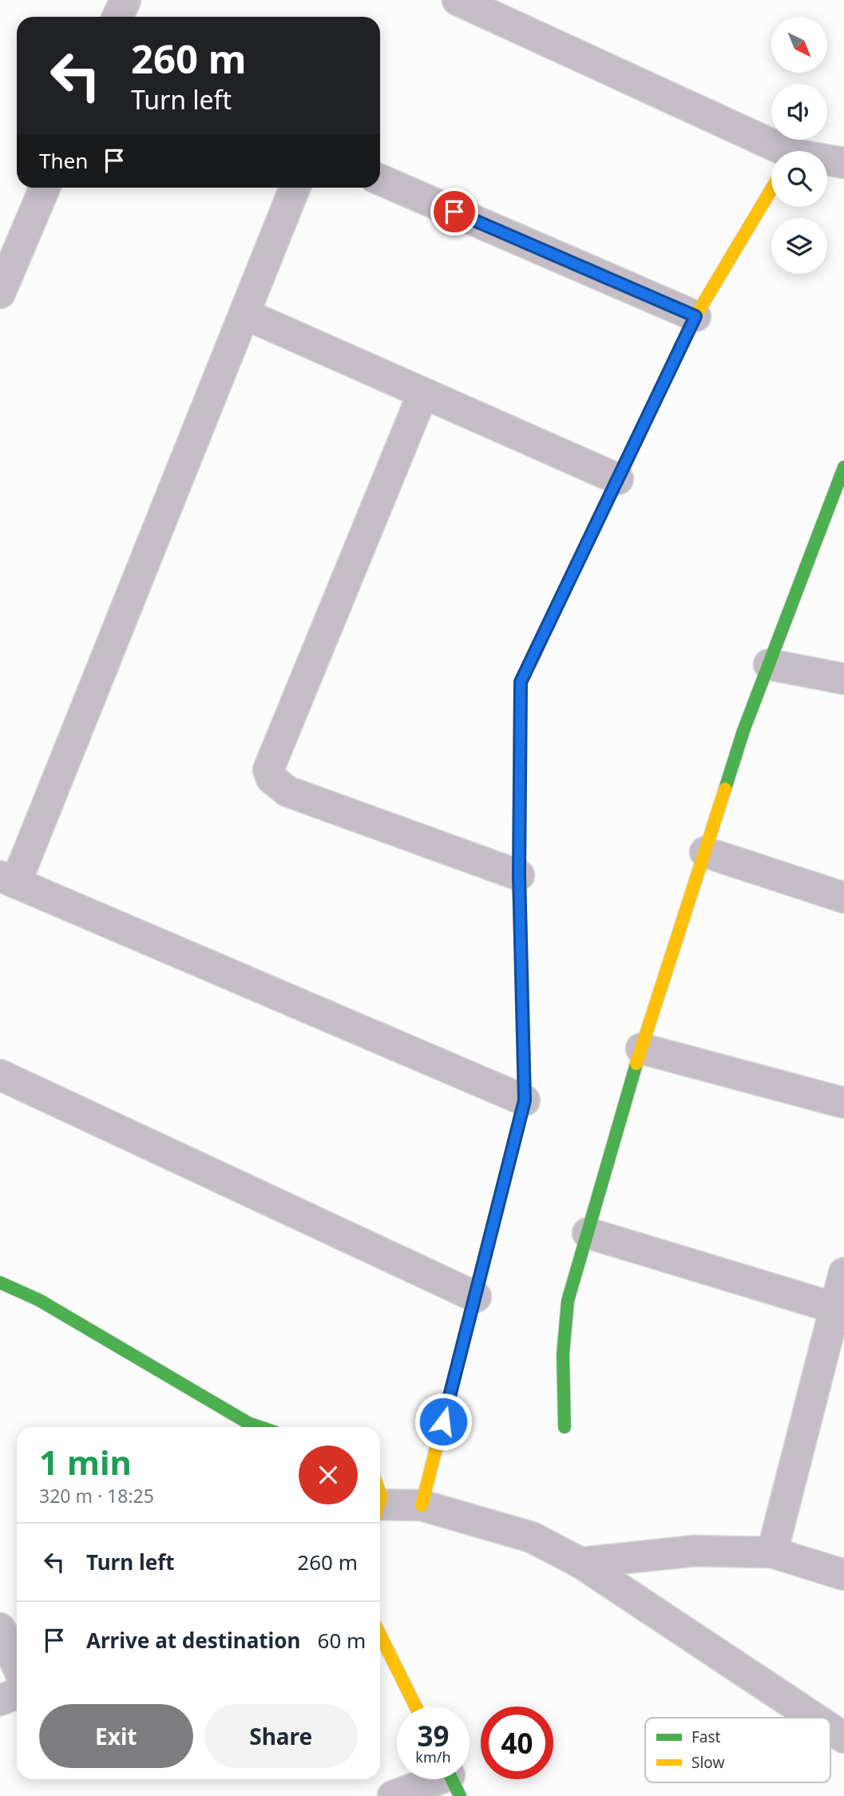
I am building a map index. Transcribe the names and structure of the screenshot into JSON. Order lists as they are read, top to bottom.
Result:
{
  "legend": ["Fast", "Slow"],
  "north": "bottom right",
  "page": {
    "turn": ["260 m", "Turn left"],
    "then": "Then",
    "heading": ["1 min", "320 m · 18:25"],
    "list": [
      {
        "name": "Turn left",
        "value": "260 m"
      },
      {
        "name": "Arrive at destination",
        "value": "60 m"
      }
    ],
    "buttons": ["Exit", "Share"],
    "speed": "39 km/h",
    "limit": "40"
  }
}
